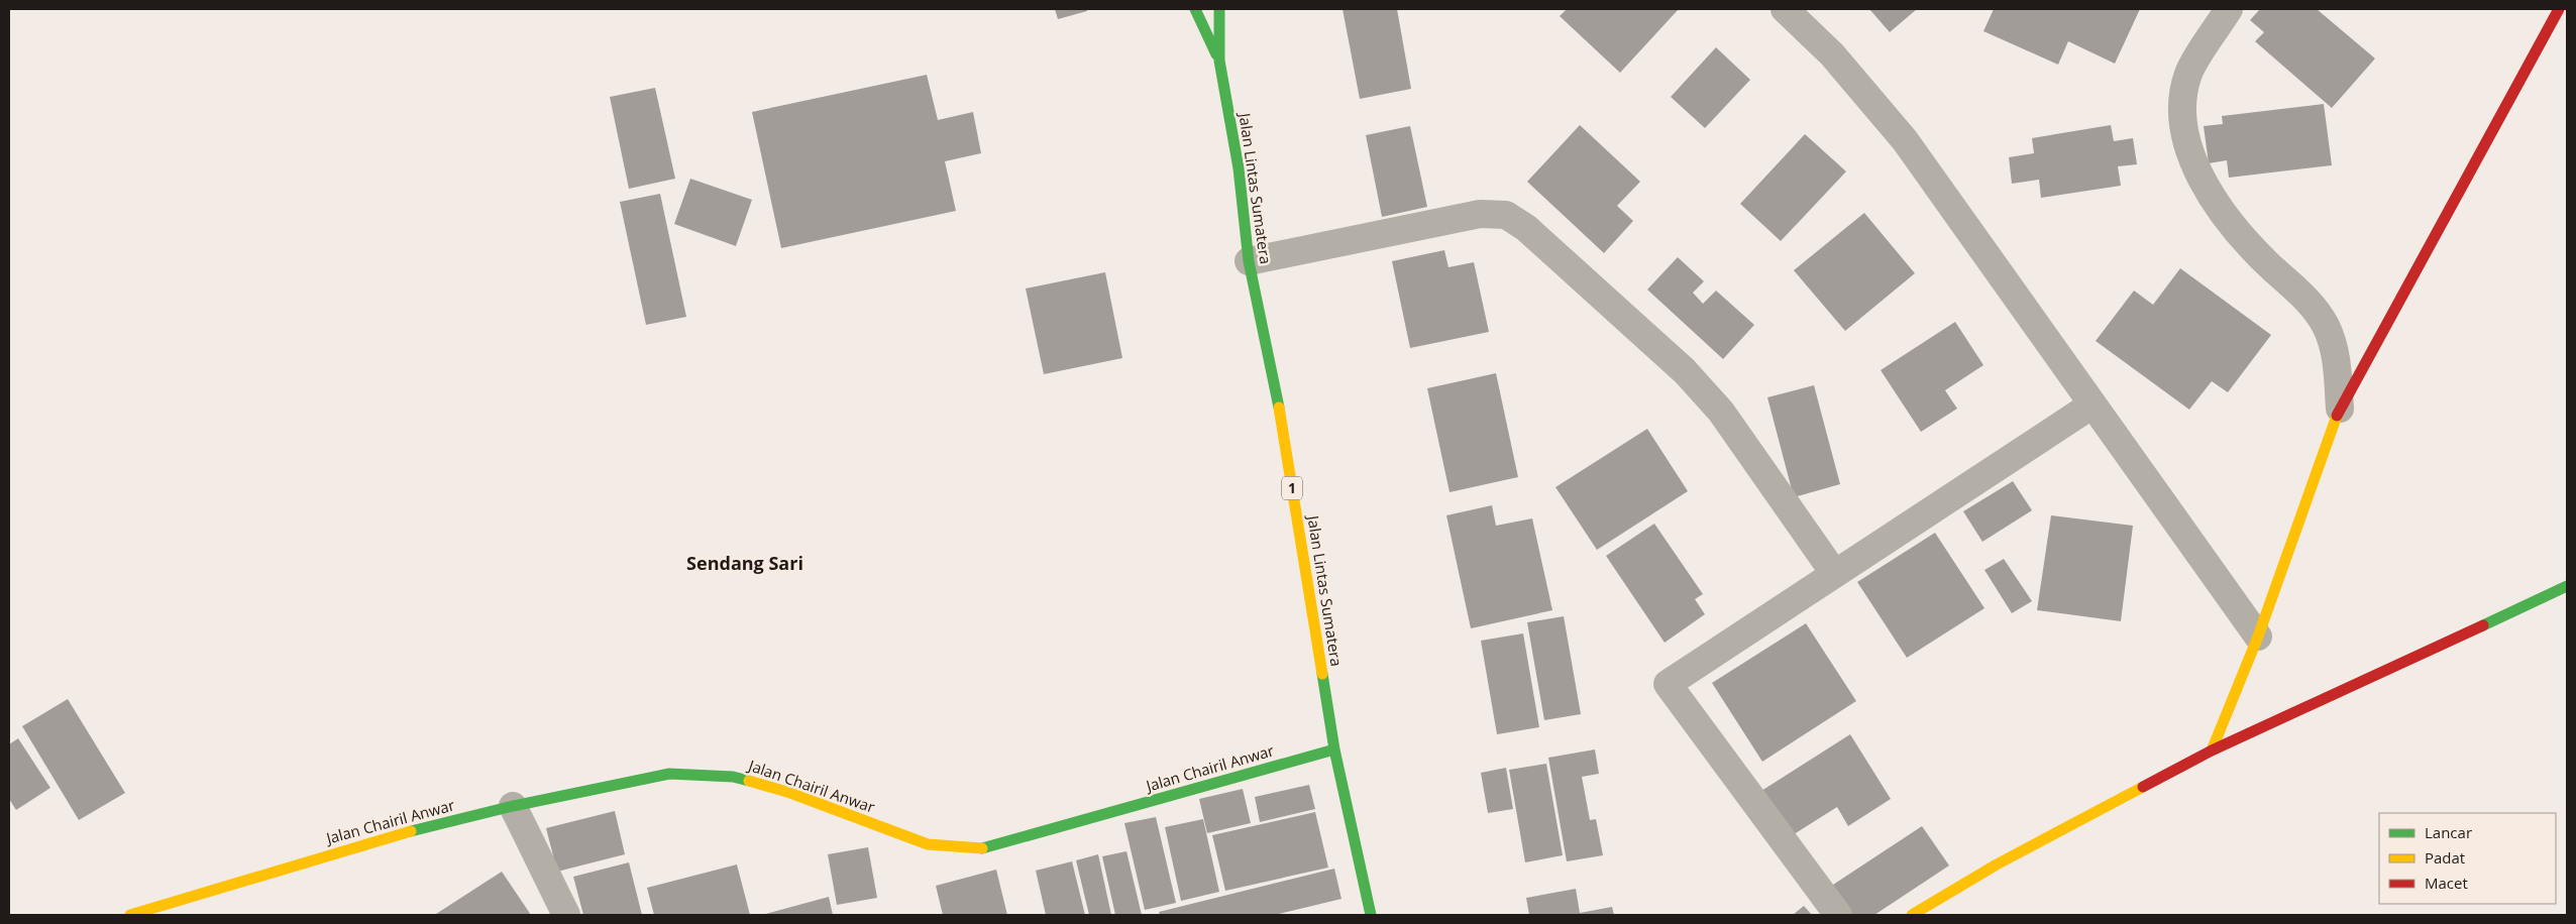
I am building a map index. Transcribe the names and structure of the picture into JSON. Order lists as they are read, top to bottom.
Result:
{
  "streets": {
    "main road": ["Jalan Lintas Sumatera", "1", "Jalan Chairil Anwar"]
  },
  "crossings": [
    ["Jalan Lintas Sumatera", "Jalan Chairil Anwar"]
  ],
  "districts": ["Sendang Sari"],
  "legend": ["Lancar", "Padat", "Macet"]
}
